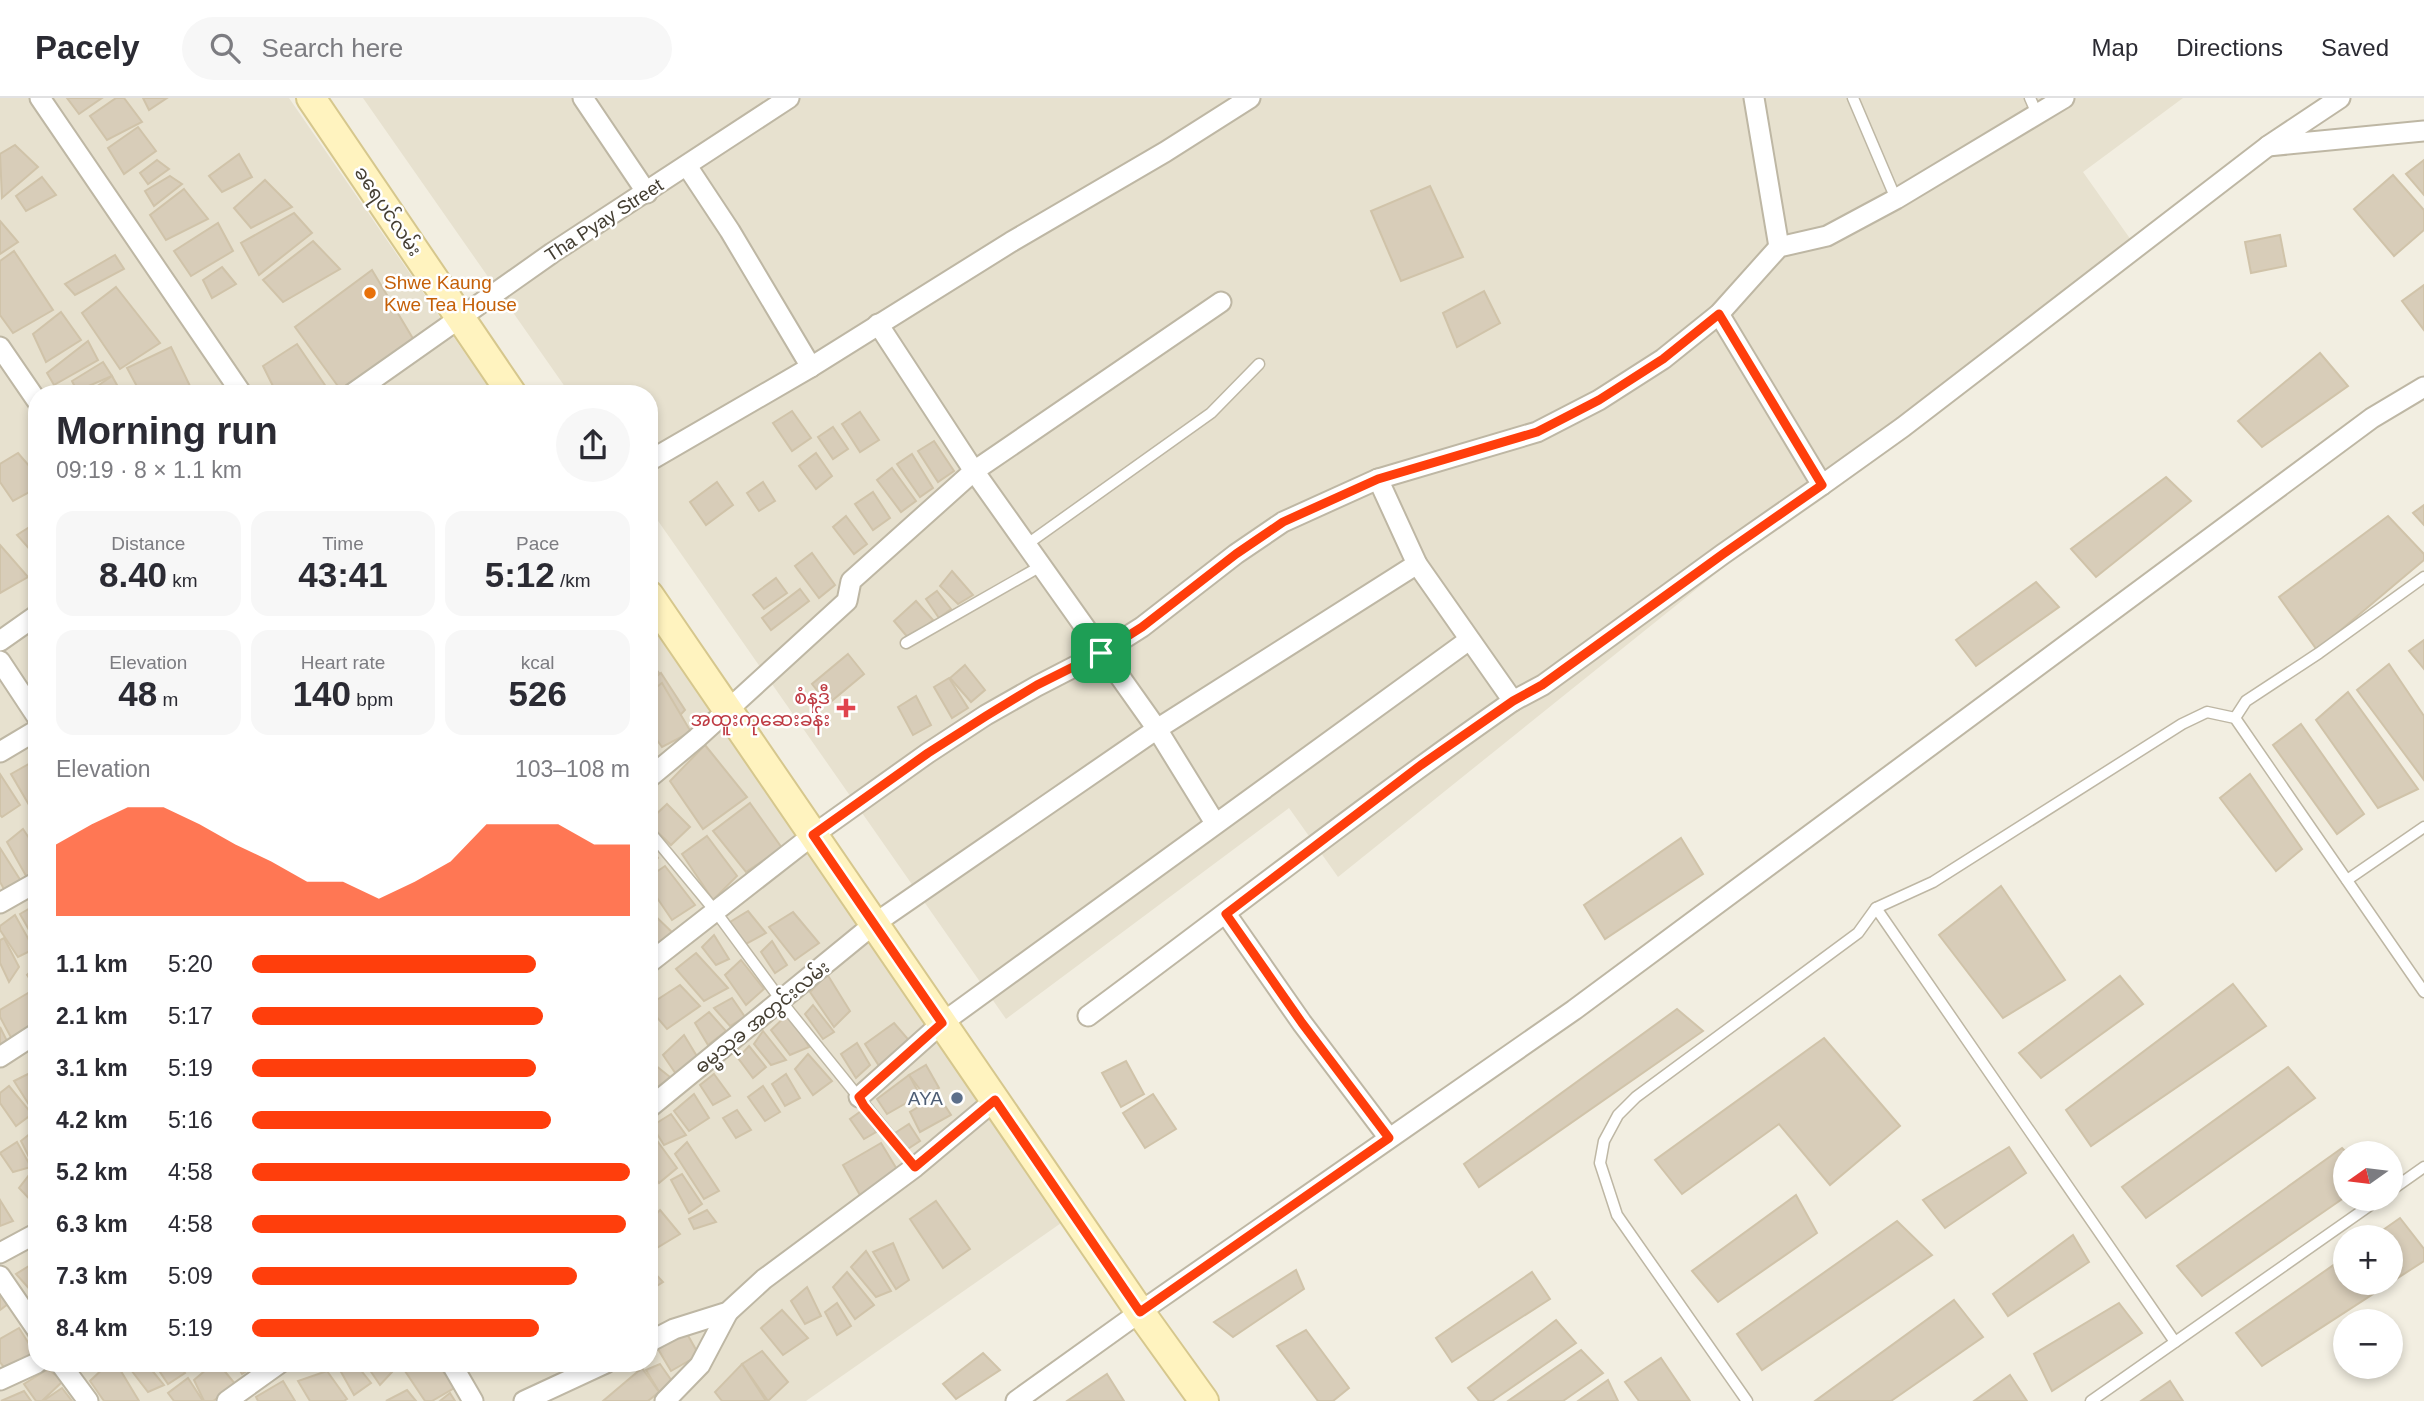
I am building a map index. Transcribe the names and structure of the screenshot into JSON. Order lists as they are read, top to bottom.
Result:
{
  "streets": {
    "main road": ["ခရေပင်လမ်း"],
    "street": ["Tha Pyay Street", "ဓမ္မသုခ အတွင်းလမ်း"]
  },
  "crossings": [
    ["ခရေပင်လမ်း", "Tha Pyay Street"]
  ],
  "places": {
    "other": ["Shwe Kaung Kwe Tea House", "AYA"],
    "health": ["စံနဒီ အထူးကုဆေးခန်း"]
  },
  "north": "left",
  "page": {
    "header": "Pacely",
    "search": "Search here",
    "nav": ["Map", "Directions", "Saved"],
    "heading": ["Morning run", "09:19 · 8 × 1.1 km"],
    "stats": [
      ["Distance", "8.40 km"],
      ["Time", "43:41"],
      ["Pace", "5:12 /km"],
      ["Elevation", "48 m"],
      ["Heart rate", "140 bpm"],
      ["kcal", "526"]
    ],
    "chart": ["Elevation", "103–108 m"],
    "list": [
      {
        "name": "1.1 km",
        "note": "5:20"
      },
      {
        "name": "2.1 km",
        "note": "5:17"
      },
      {
        "name": "3.1 km",
        "note": "5:19"
      },
      {
        "name": "4.2 km",
        "note": "5:16"
      },
      {
        "name": "5.2 km",
        "note": "4:58"
      },
      {
        "name": "6.3 km",
        "note": "4:58"
      },
      {
        "name": "7.3 km",
        "note": "5:09"
      },
      {
        "name": "8.4 km",
        "note": "5:19"
      }
    ],
    "map_buttons": ["+", "−"]
  }
}
